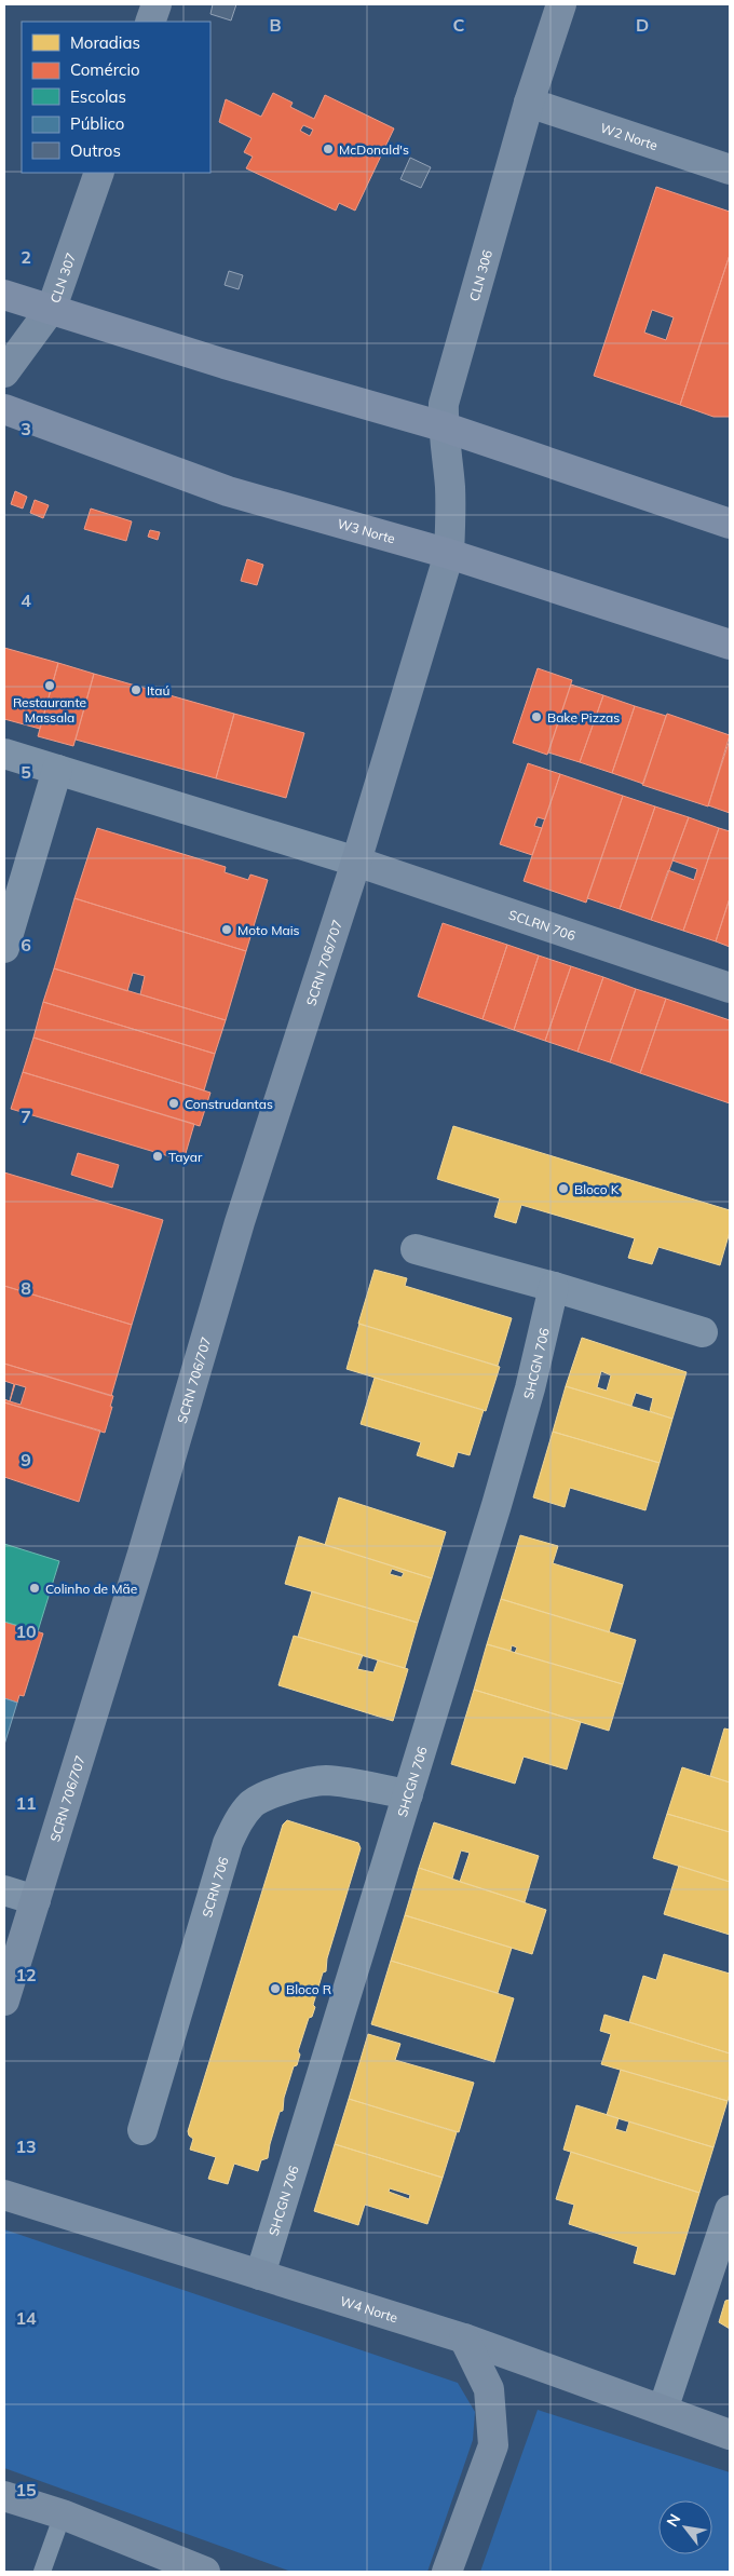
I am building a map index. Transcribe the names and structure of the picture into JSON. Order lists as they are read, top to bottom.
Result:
{
  "streets": {
    "main road": [
      "W2 Norte",
      "CLN 306",
      "CLN 307",
      "W3 Norte",
      "SCLRN 706",
      "SCRN 706/707",
      "W4 Norte"
    ],
    "street": ["SHCGN 706", "SCRN 706"]
  },
  "crossings": [
    ["W2 Norte", "CLN 306"],
    ["CLN 306", "W3 Norte"],
    ["CLN 306", "SCRN 706/707"],
    ["W3 Norte", "SCRN 706/707"],
    ["SCLRN 706", "SCRN 706/707"],
    ["SHCGN 706", "SCRN 706"],
    ["SHCGN 706", "W4 Norte"]
  ],
  "places": [
    "McDonald's",
    "Restaurante Massala",
    "Itaú",
    "Bake Pizzas",
    "Moto Mais",
    "Construdantas",
    "Tayar",
    "Bloco K",
    "Colinho de Mãe",
    "Bloco R"
  ],
  "legend": [
    "Moradias",
    "Comércio",
    "Escolas",
    "Público",
    "Outros"
  ],
  "north": "top left",
  "grid": {
    "columns": ["B", "C", "D"],
    "rows": [
      "2",
      "3",
      "4",
      "5",
      "6",
      "7",
      "8",
      "9",
      "10",
      "11",
      "12",
      "13",
      "14",
      "15"
    ]
  }
}
